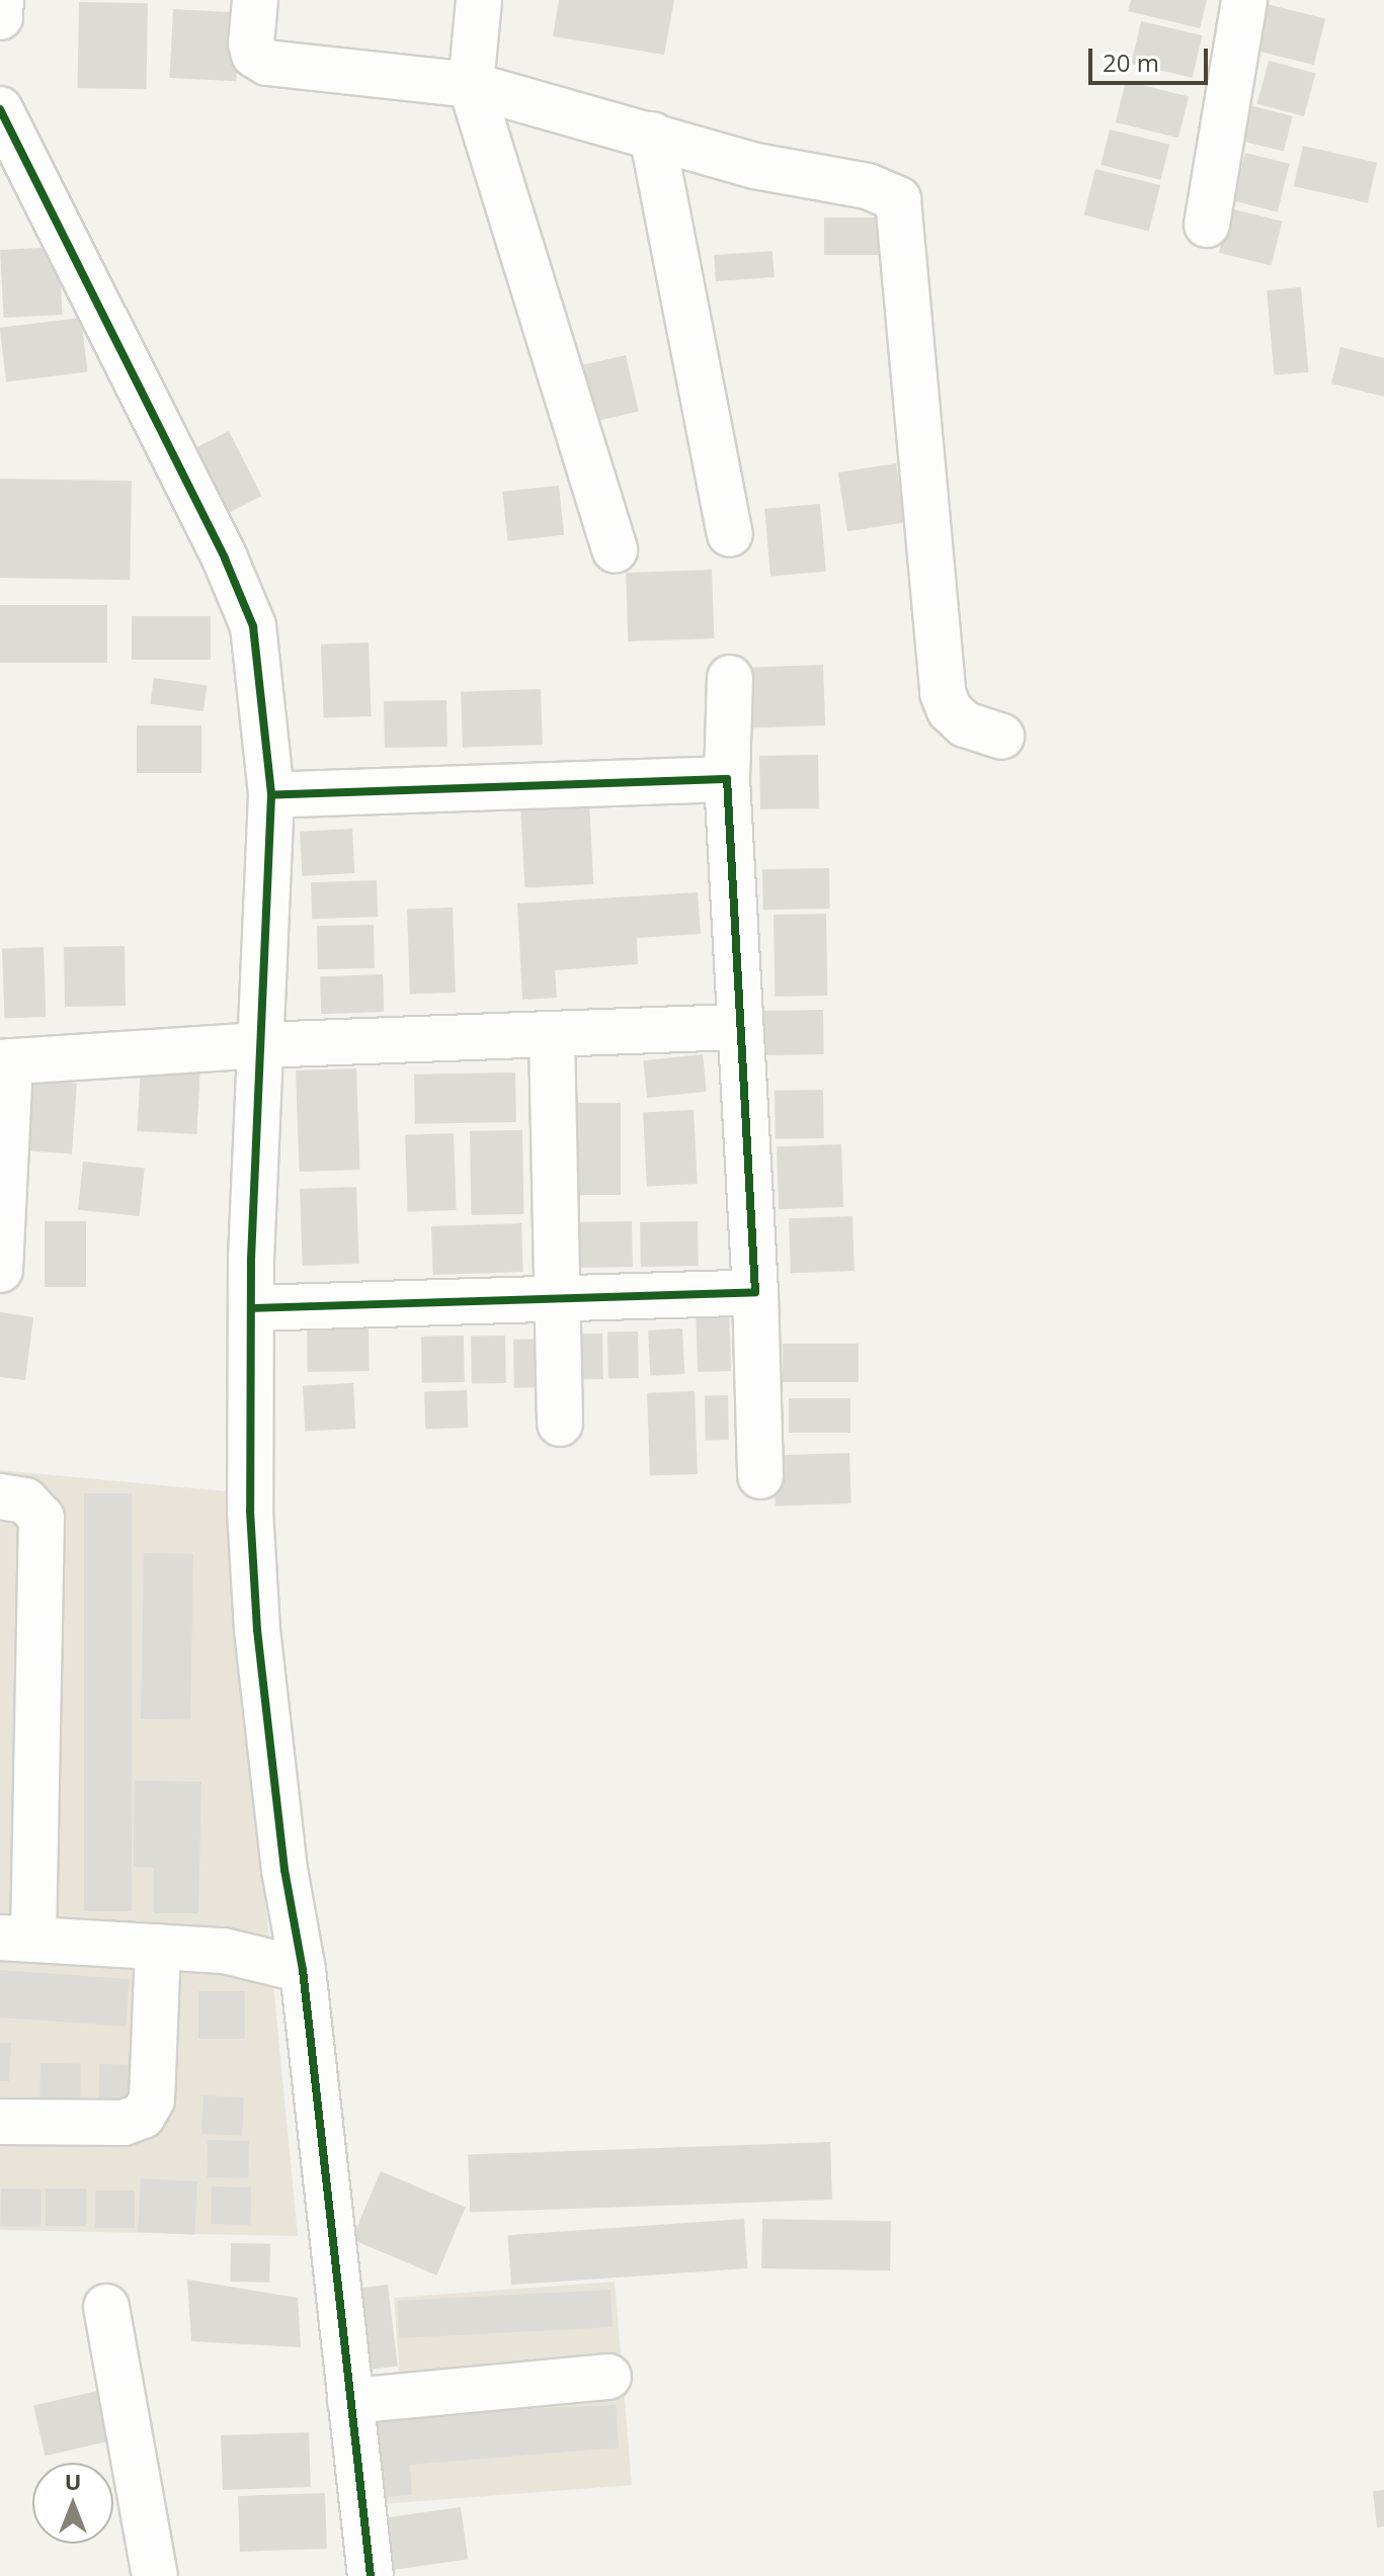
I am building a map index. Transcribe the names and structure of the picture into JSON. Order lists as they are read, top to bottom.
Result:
{
  "scale_bar": "20 m",
  "north": "top"
}
